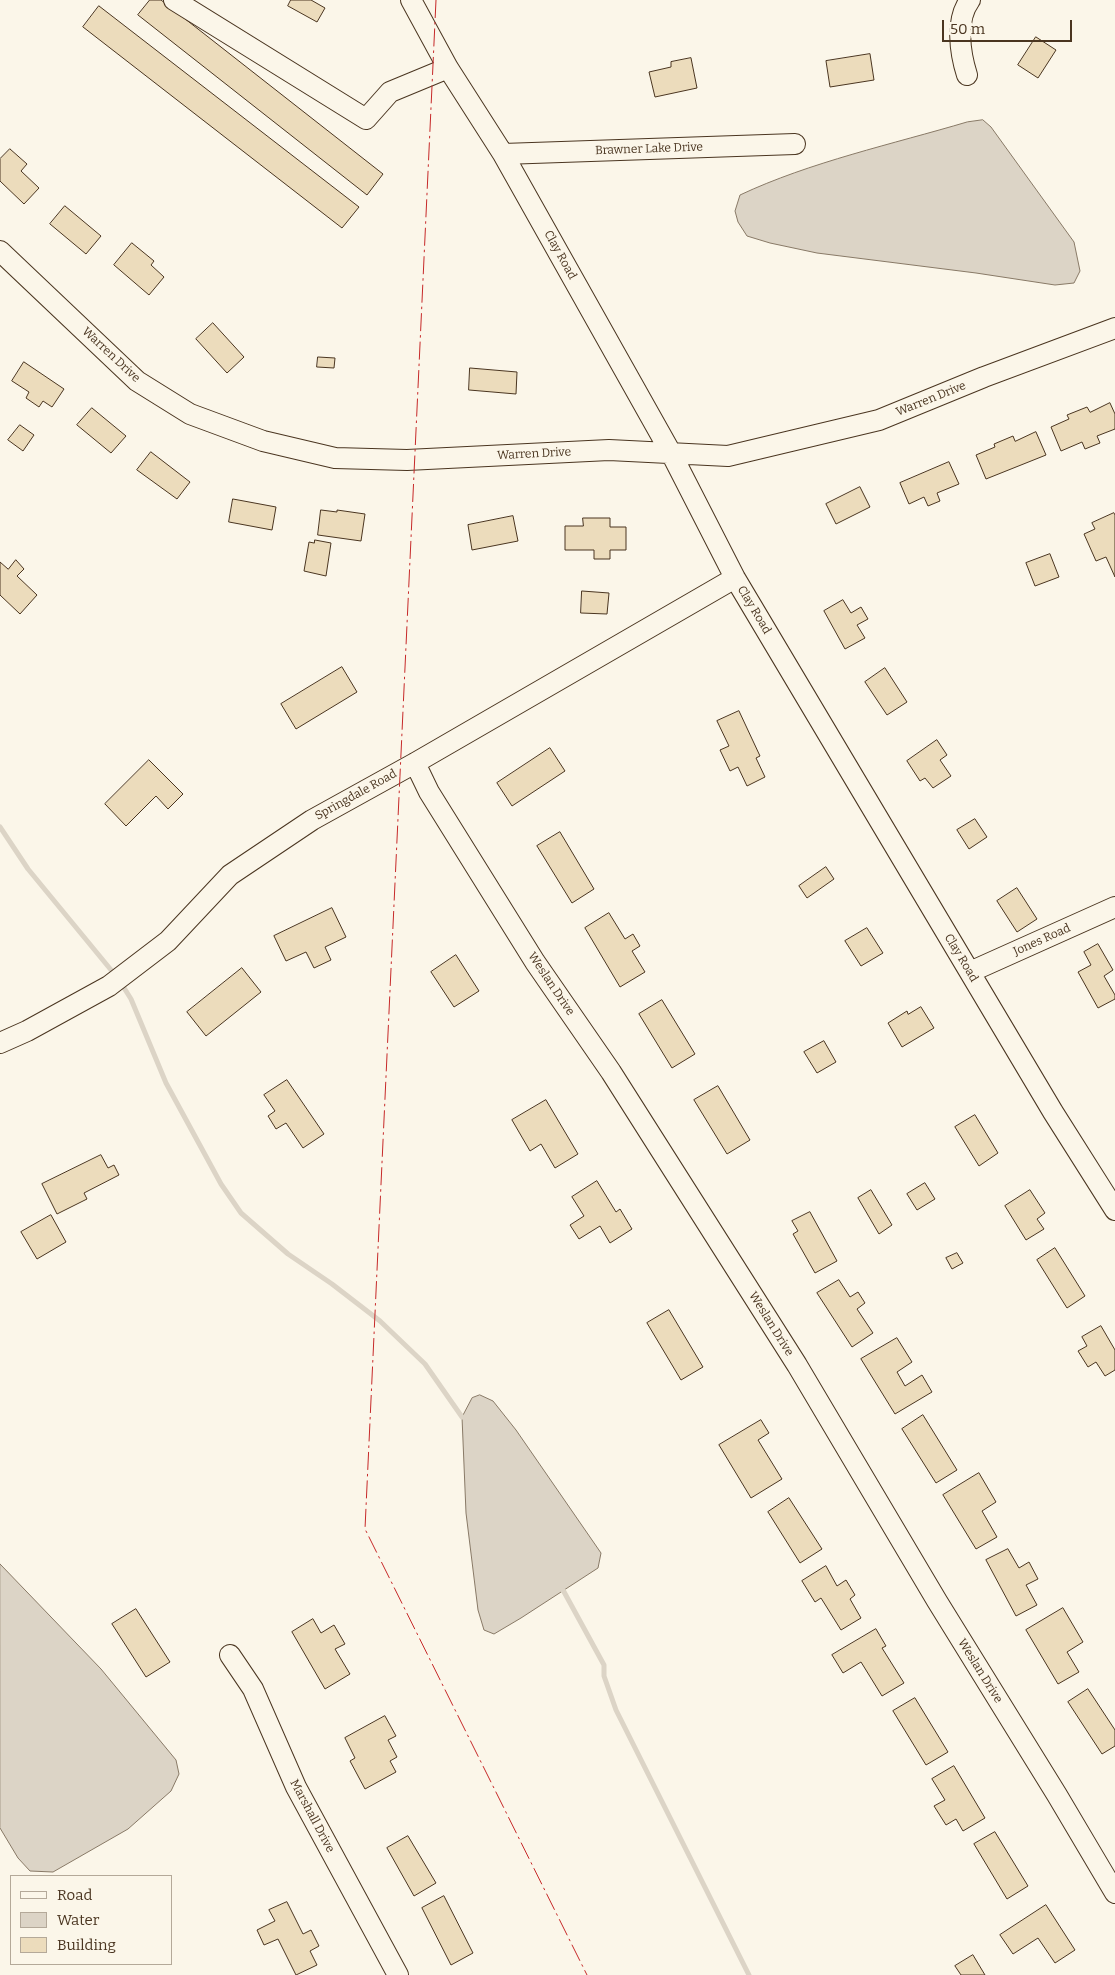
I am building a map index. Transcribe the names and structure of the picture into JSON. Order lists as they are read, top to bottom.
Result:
{
  "streets": {
    "street": [
      "Brawner Lake Drive",
      "Clay Road",
      "Warren Drive",
      "Springdale Road",
      "Jones Road",
      "Weslan Drive",
      "Marshall Drive"
    ]
  },
  "crossings": [
    ["Brawner Lake Drive", "Clay Road"],
    ["Clay Road", "Warren Drive"],
    ["Clay Road", "Springdale Road"],
    ["Clay Road", "Jones Road"],
    ["Springdale Road", "Weslan Drive"]
  ],
  "legend": ["Road", "Water", "Building"],
  "scale_bar": "50 m"
}
